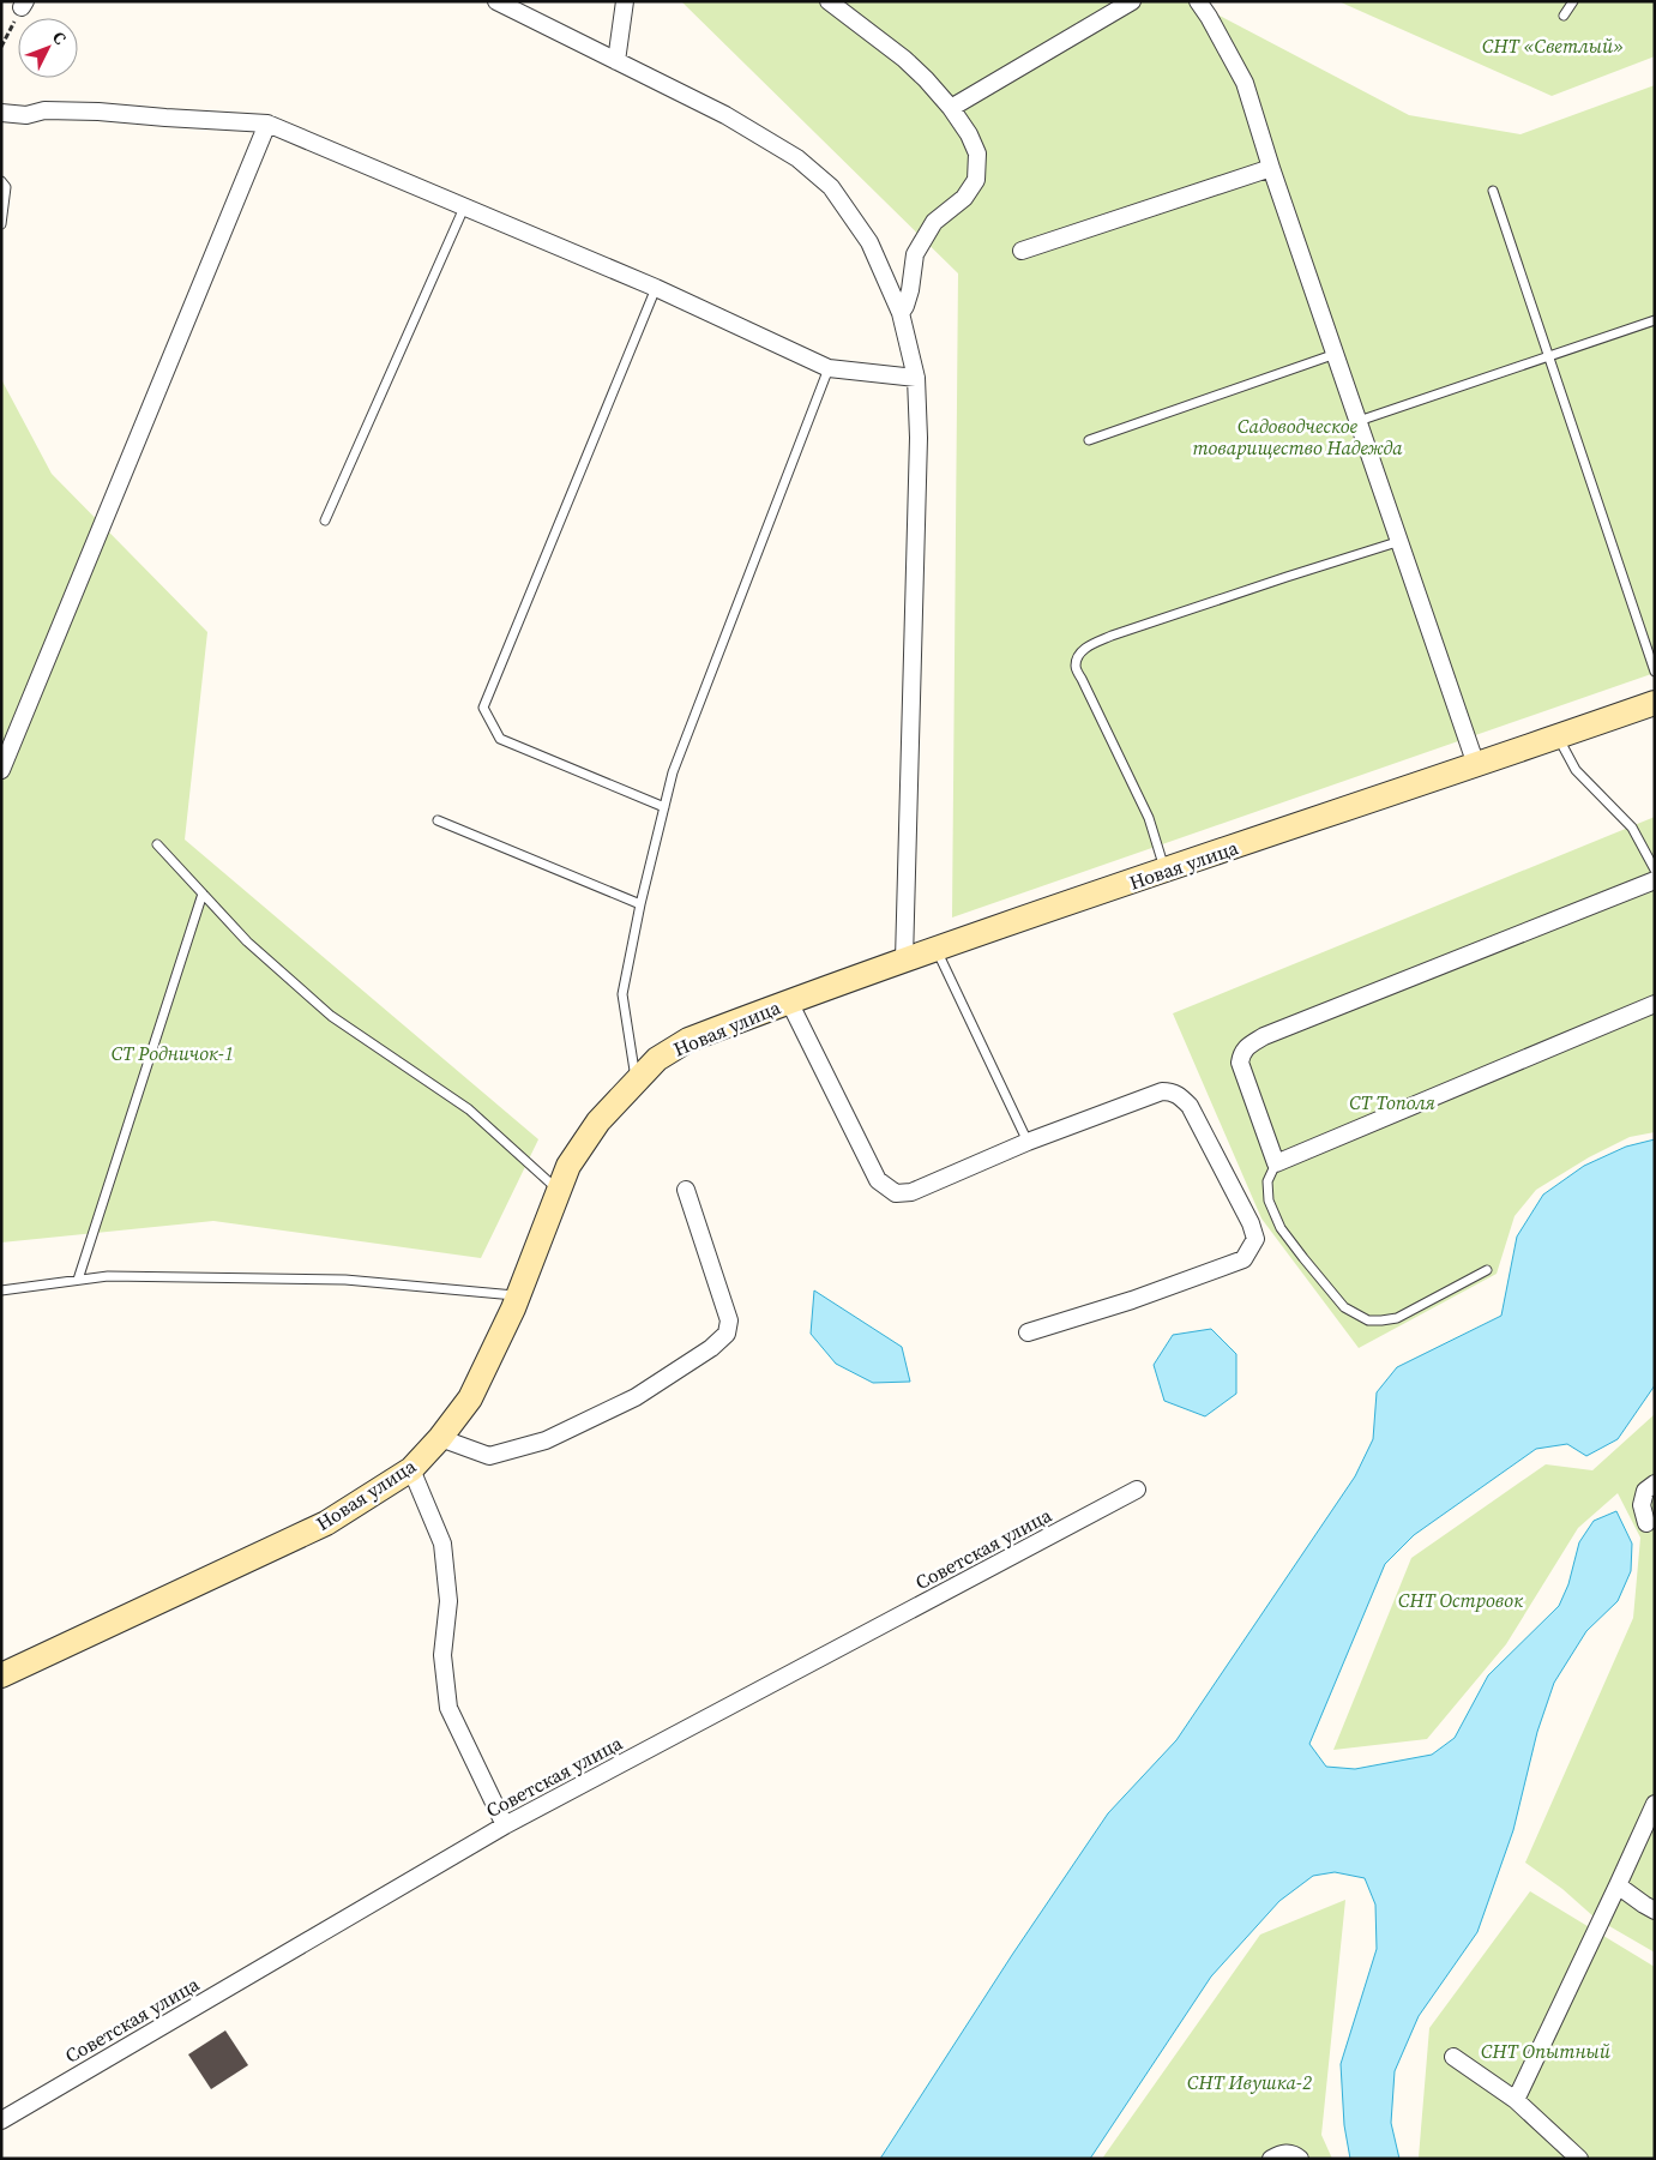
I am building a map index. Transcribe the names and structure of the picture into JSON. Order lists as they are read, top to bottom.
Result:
{
  "streets": {
    "street": ["Новая улица", "Советская улица"]
  },
  "parks": [
    "СНТ «Светлый»",
    "Садоводческое товарищество Надежда",
    "СТ Родничок-1",
    "СТ Тополя",
    "СНТ Островок",
    "СНТ Опытный",
    "СНТ Ивушка-2"
  ],
  "north": "top right"
}
